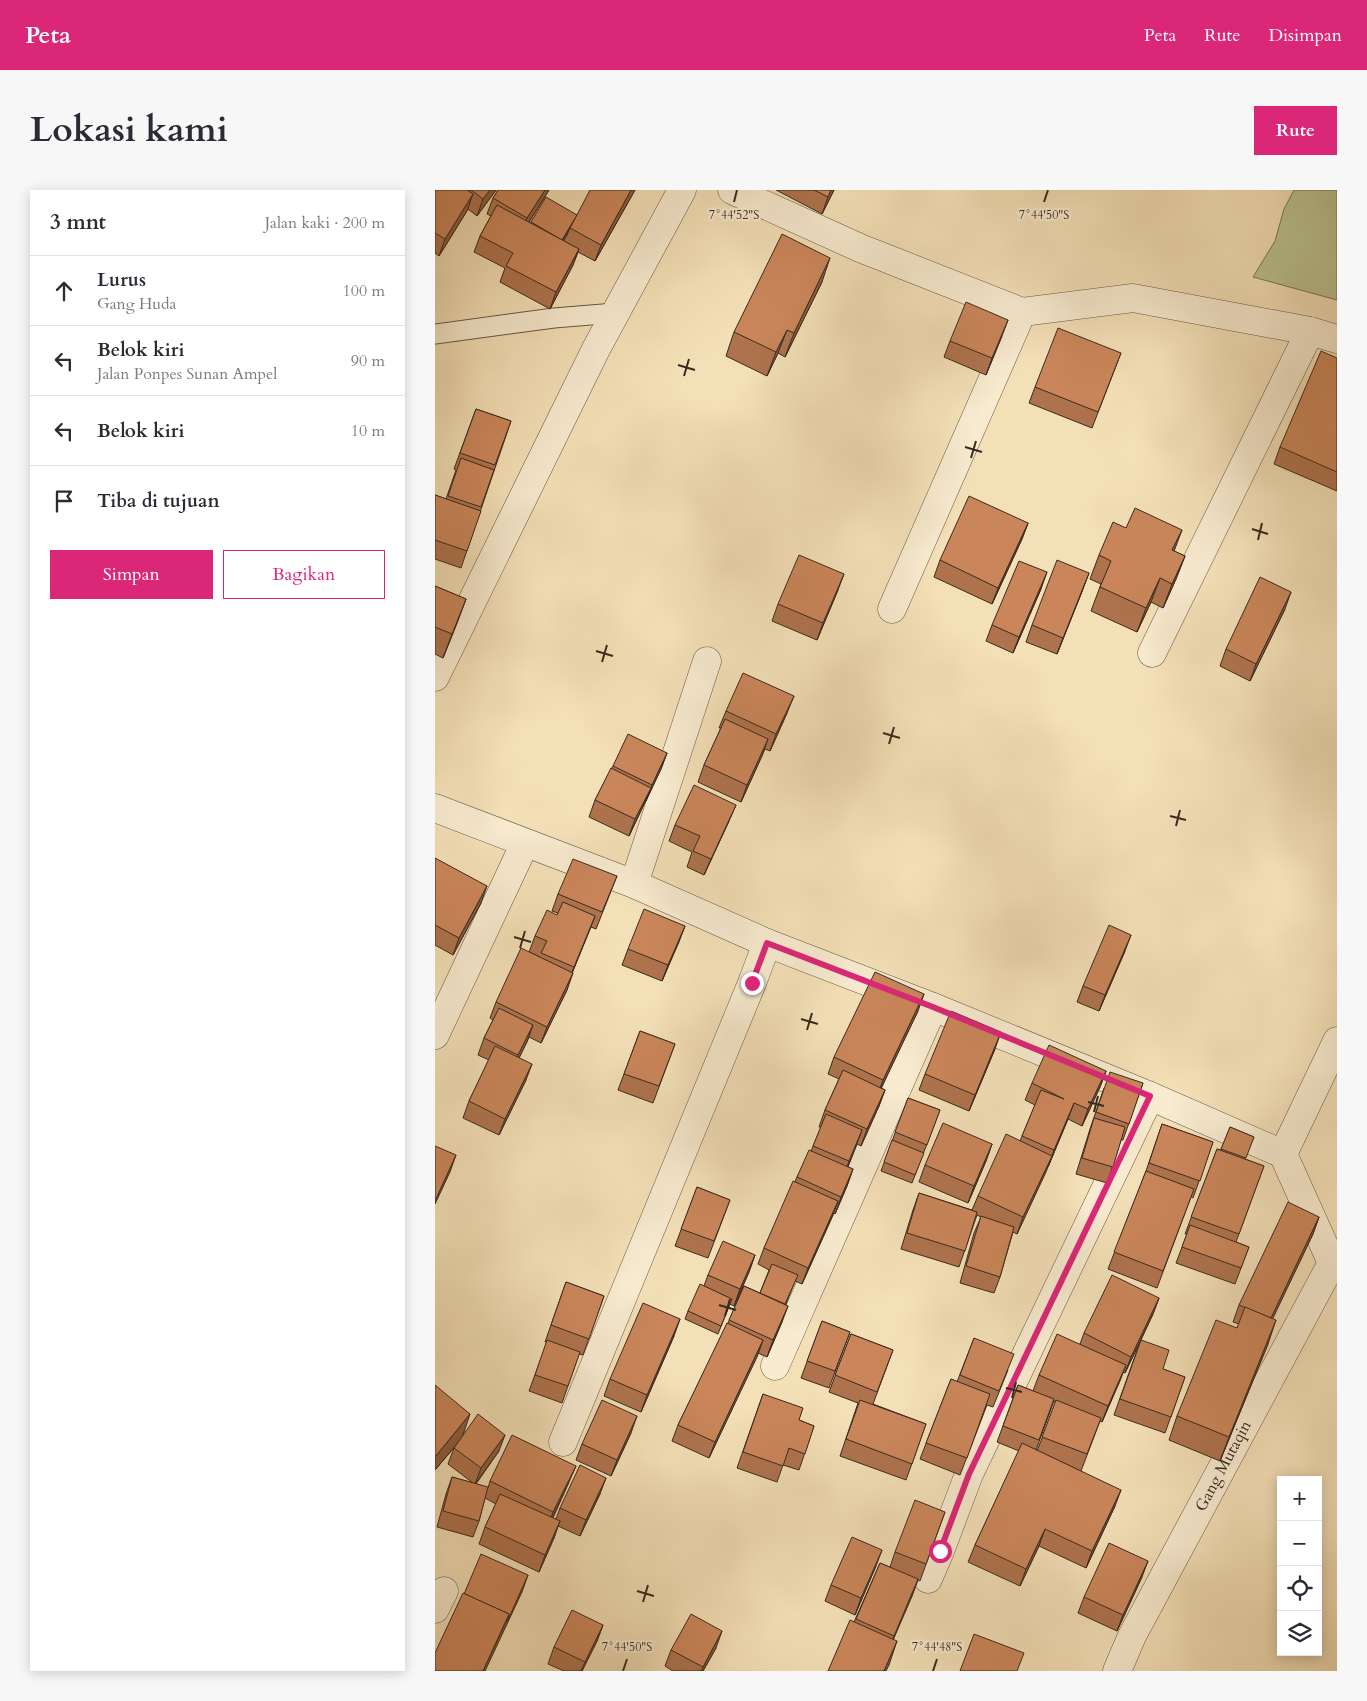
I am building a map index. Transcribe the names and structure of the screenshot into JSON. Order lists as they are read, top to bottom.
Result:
{
  "streets": {
    "street": ["Gang Mutaqin"]
  },
  "page": {
    "header": "Peta",
    "nav": ["Peta", "Rute", "Disimpan"],
    "title": "Lokasi kami",
    "buttons": [
      "Rute",
      ["Simpan", "Bagikan"]
    ],
    "heading": ["3 mnt", "Jalan kaki · 200 m"],
    "list": [
      ["Lurus", "Gang Huda", "100 m"],
      ["Belok kiri", "Jalan Ponpes Sunan Ampel", "90 m"],
      ["Belok kiri", "10 m"],
      "Tiba di tujuan"
    ],
    "map_buttons": ["+", "−"]
  },
  "coordinates": ["7°44'52\"S", "7°44'50\"S", "7°44'48\"S"]
}
